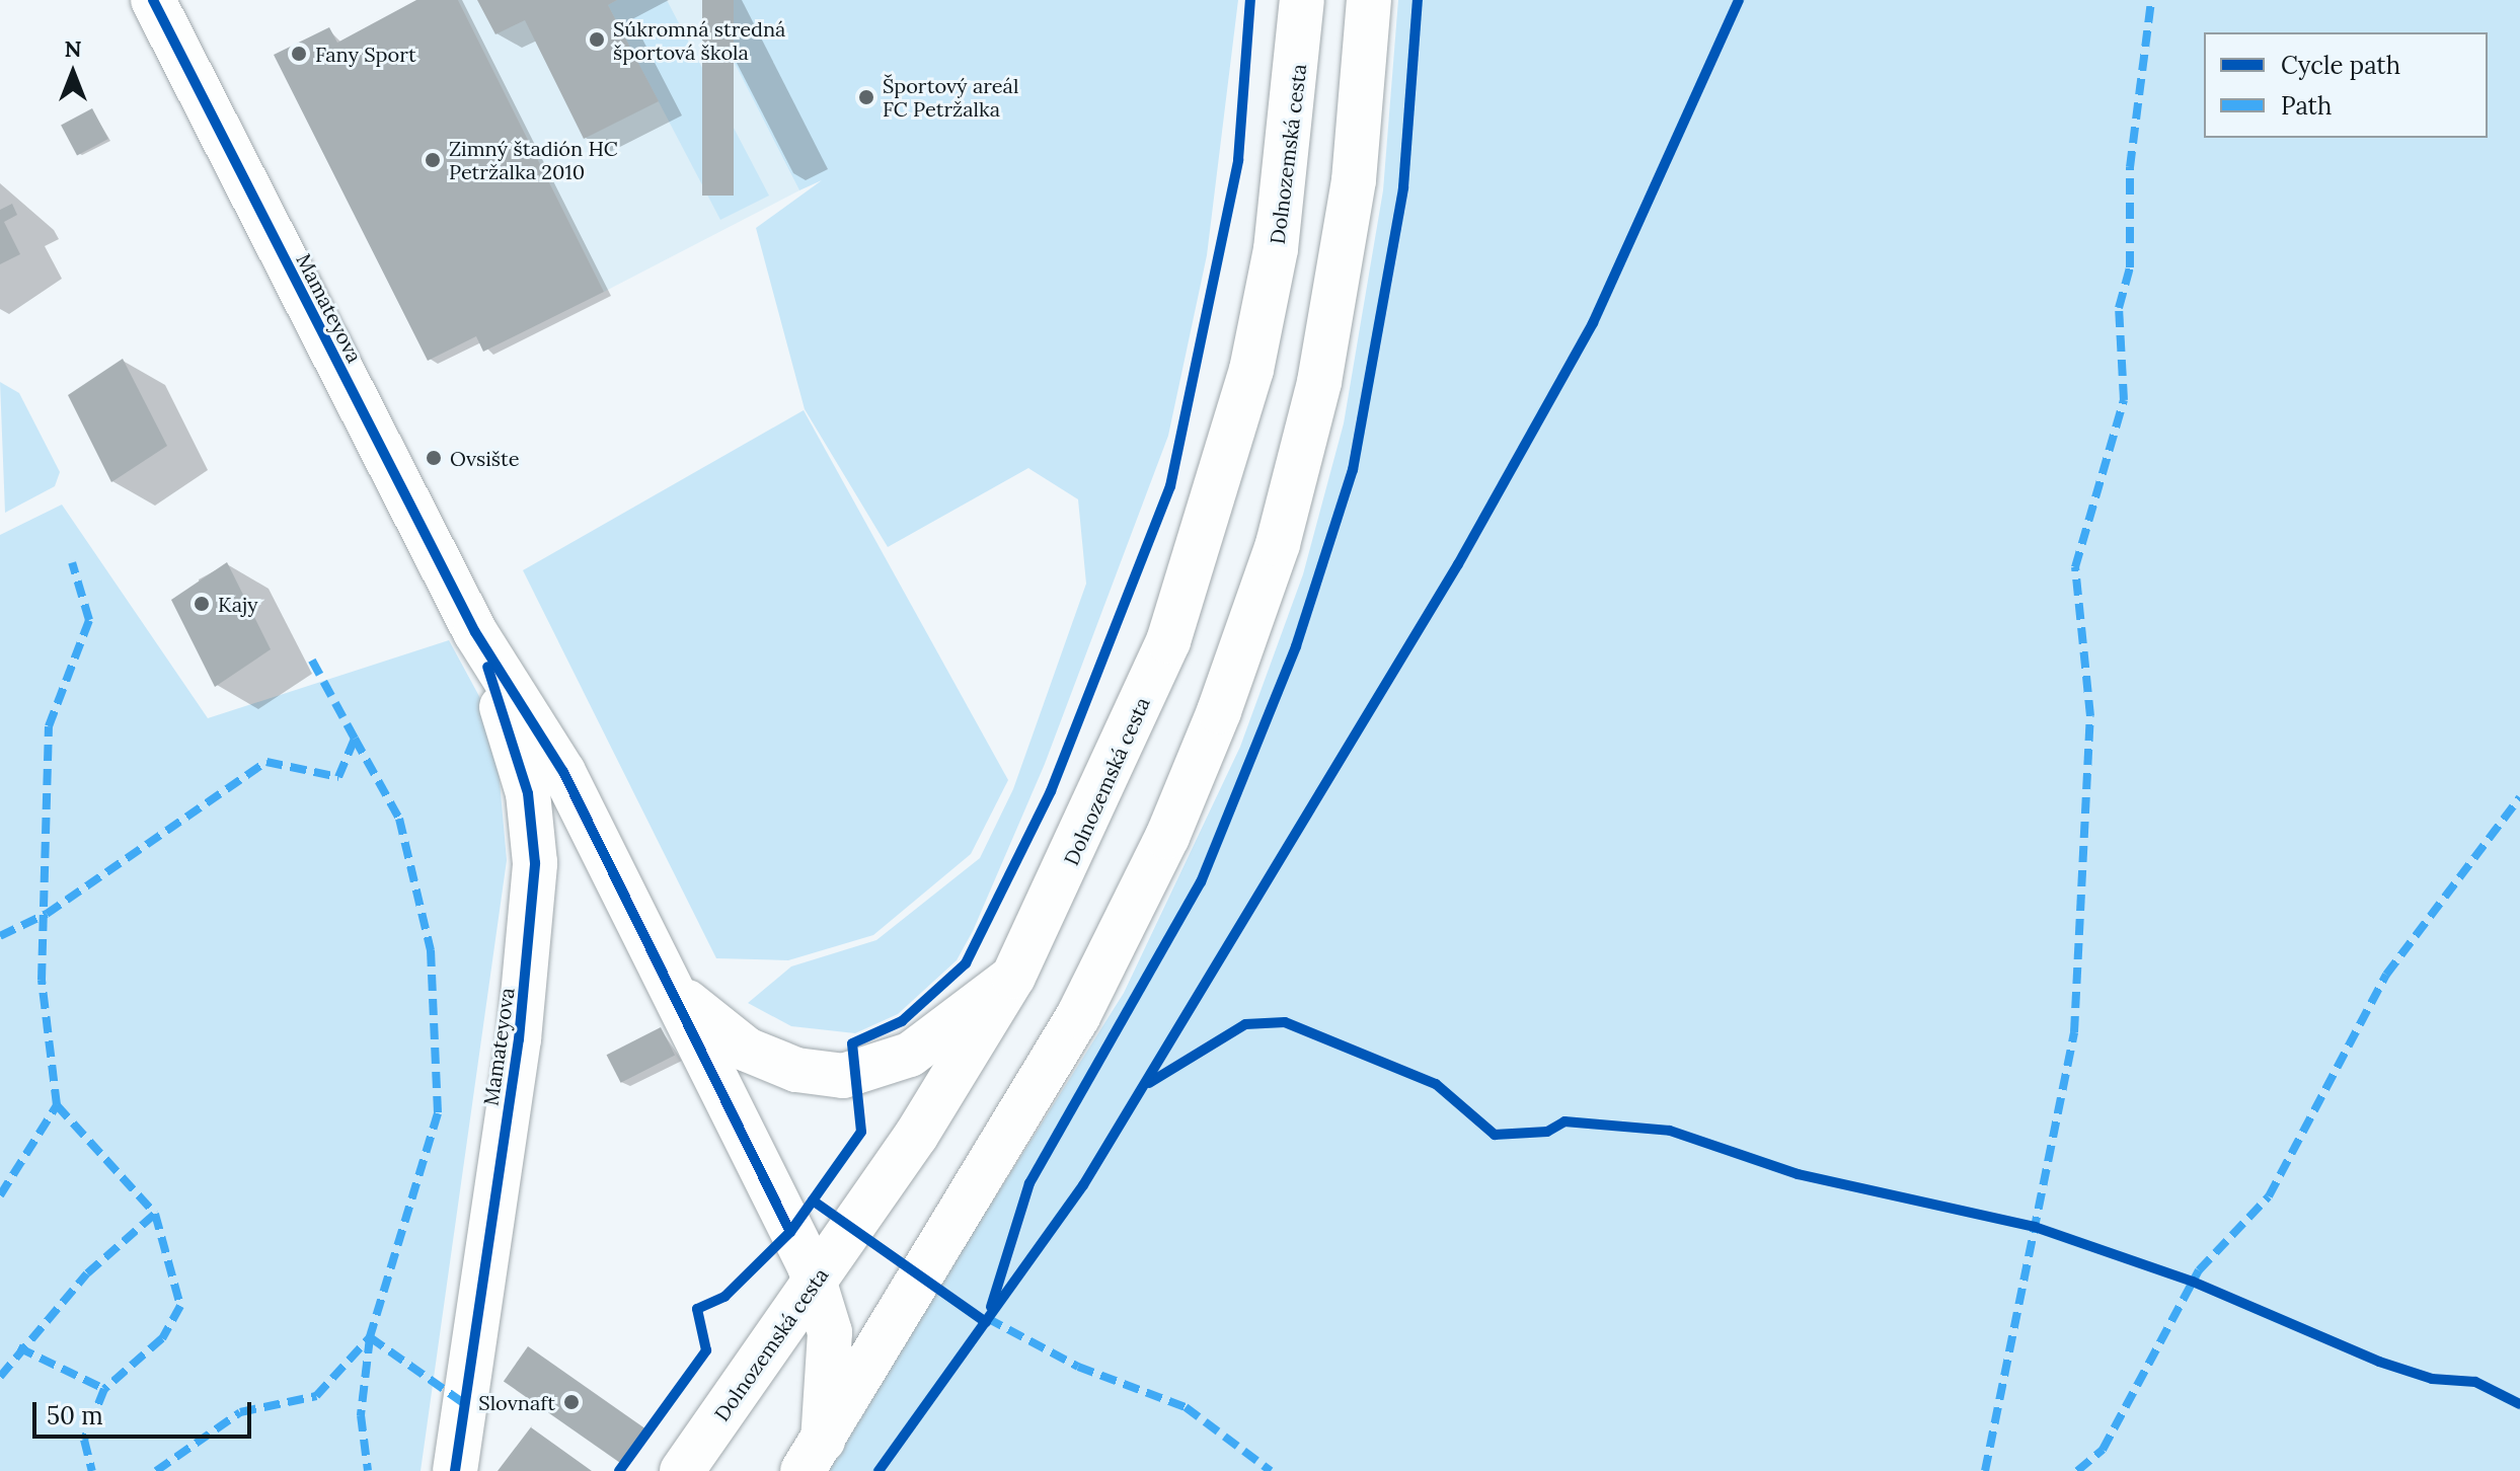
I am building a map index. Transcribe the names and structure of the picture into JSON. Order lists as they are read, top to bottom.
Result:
{
  "streets": {
    "main road": ["Dolnozemská cesta", "Mamateyova"]
  },
  "crossings": [
    ["Dolnozemská cesta", "Mamateyova"]
  ],
  "places": [
    "Súkromná stredná športová škola",
    "Fany Sport",
    "Športový areál FC Petržalka",
    "Zimný štadión HC Petržalka 2010",
    "Ovsište",
    "Kajy",
    "Slovnaft"
  ],
  "legend": ["Cycle path", "Path"],
  "scale_bar": "50 m",
  "north": "top"
}
